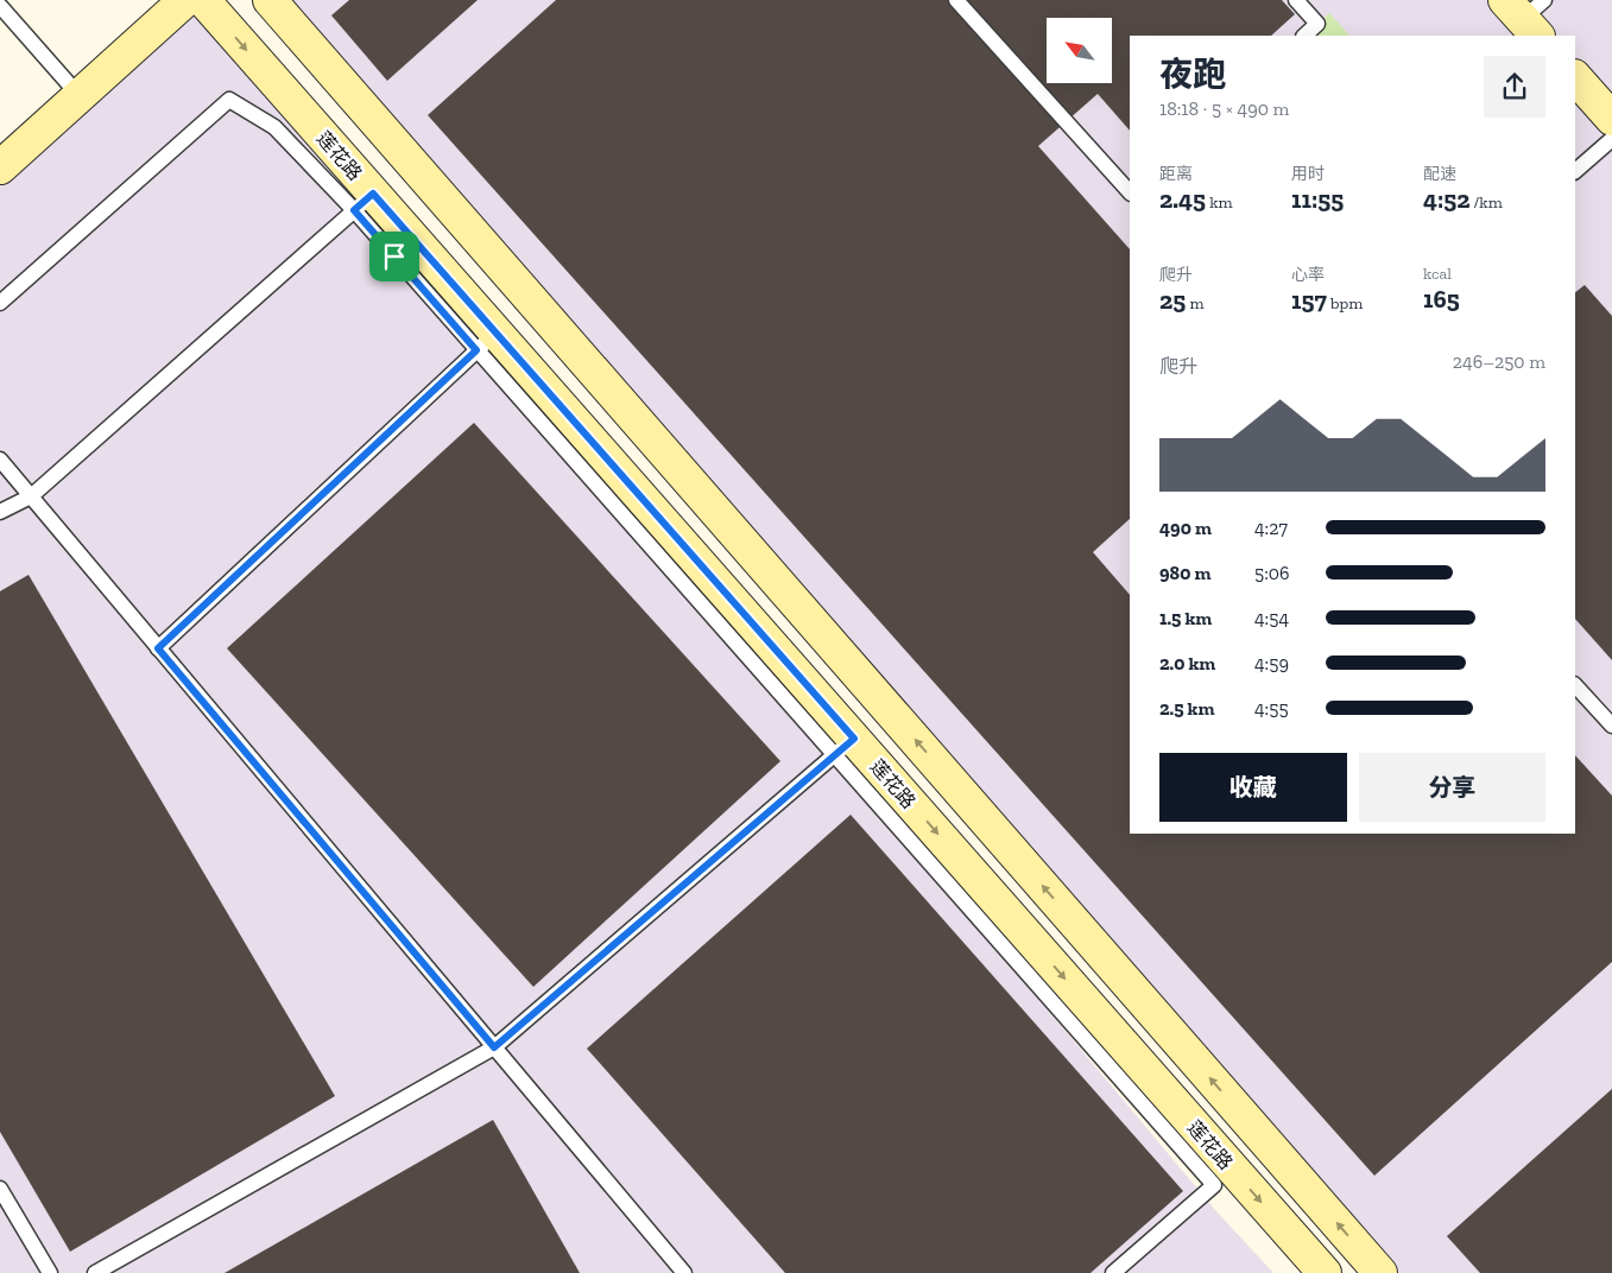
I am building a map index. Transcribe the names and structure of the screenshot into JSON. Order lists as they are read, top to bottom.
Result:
{
  "streets": {
    "street": ["莲花路"]
  },
  "north": "top left",
  "page": {
    "heading": ["夜跑", "18:18 · 5 × 490 m"],
    "stats": [
      ["距离", "2.45 km"],
      ["用时", "11:55"],
      ["配速", "4:52 /km"],
      ["爬升", "25 m"],
      ["心率", "157 bpm"],
      ["kcal", "165"]
    ],
    "chart": ["爬升", "246–250 m"],
    "list": [
      {
        "name": "490 m",
        "note": "4:27"
      },
      {
        "name": "980 m",
        "note": "5:06"
      },
      {
        "name": "1.5 km",
        "note": "4:54"
      },
      {
        "name": "2.0 km",
        "note": "4:59"
      },
      {
        "name": "2.5 km",
        "note": "4:55"
      }
    ],
    "buttons": ["收藏", "分享"]
  }
}
